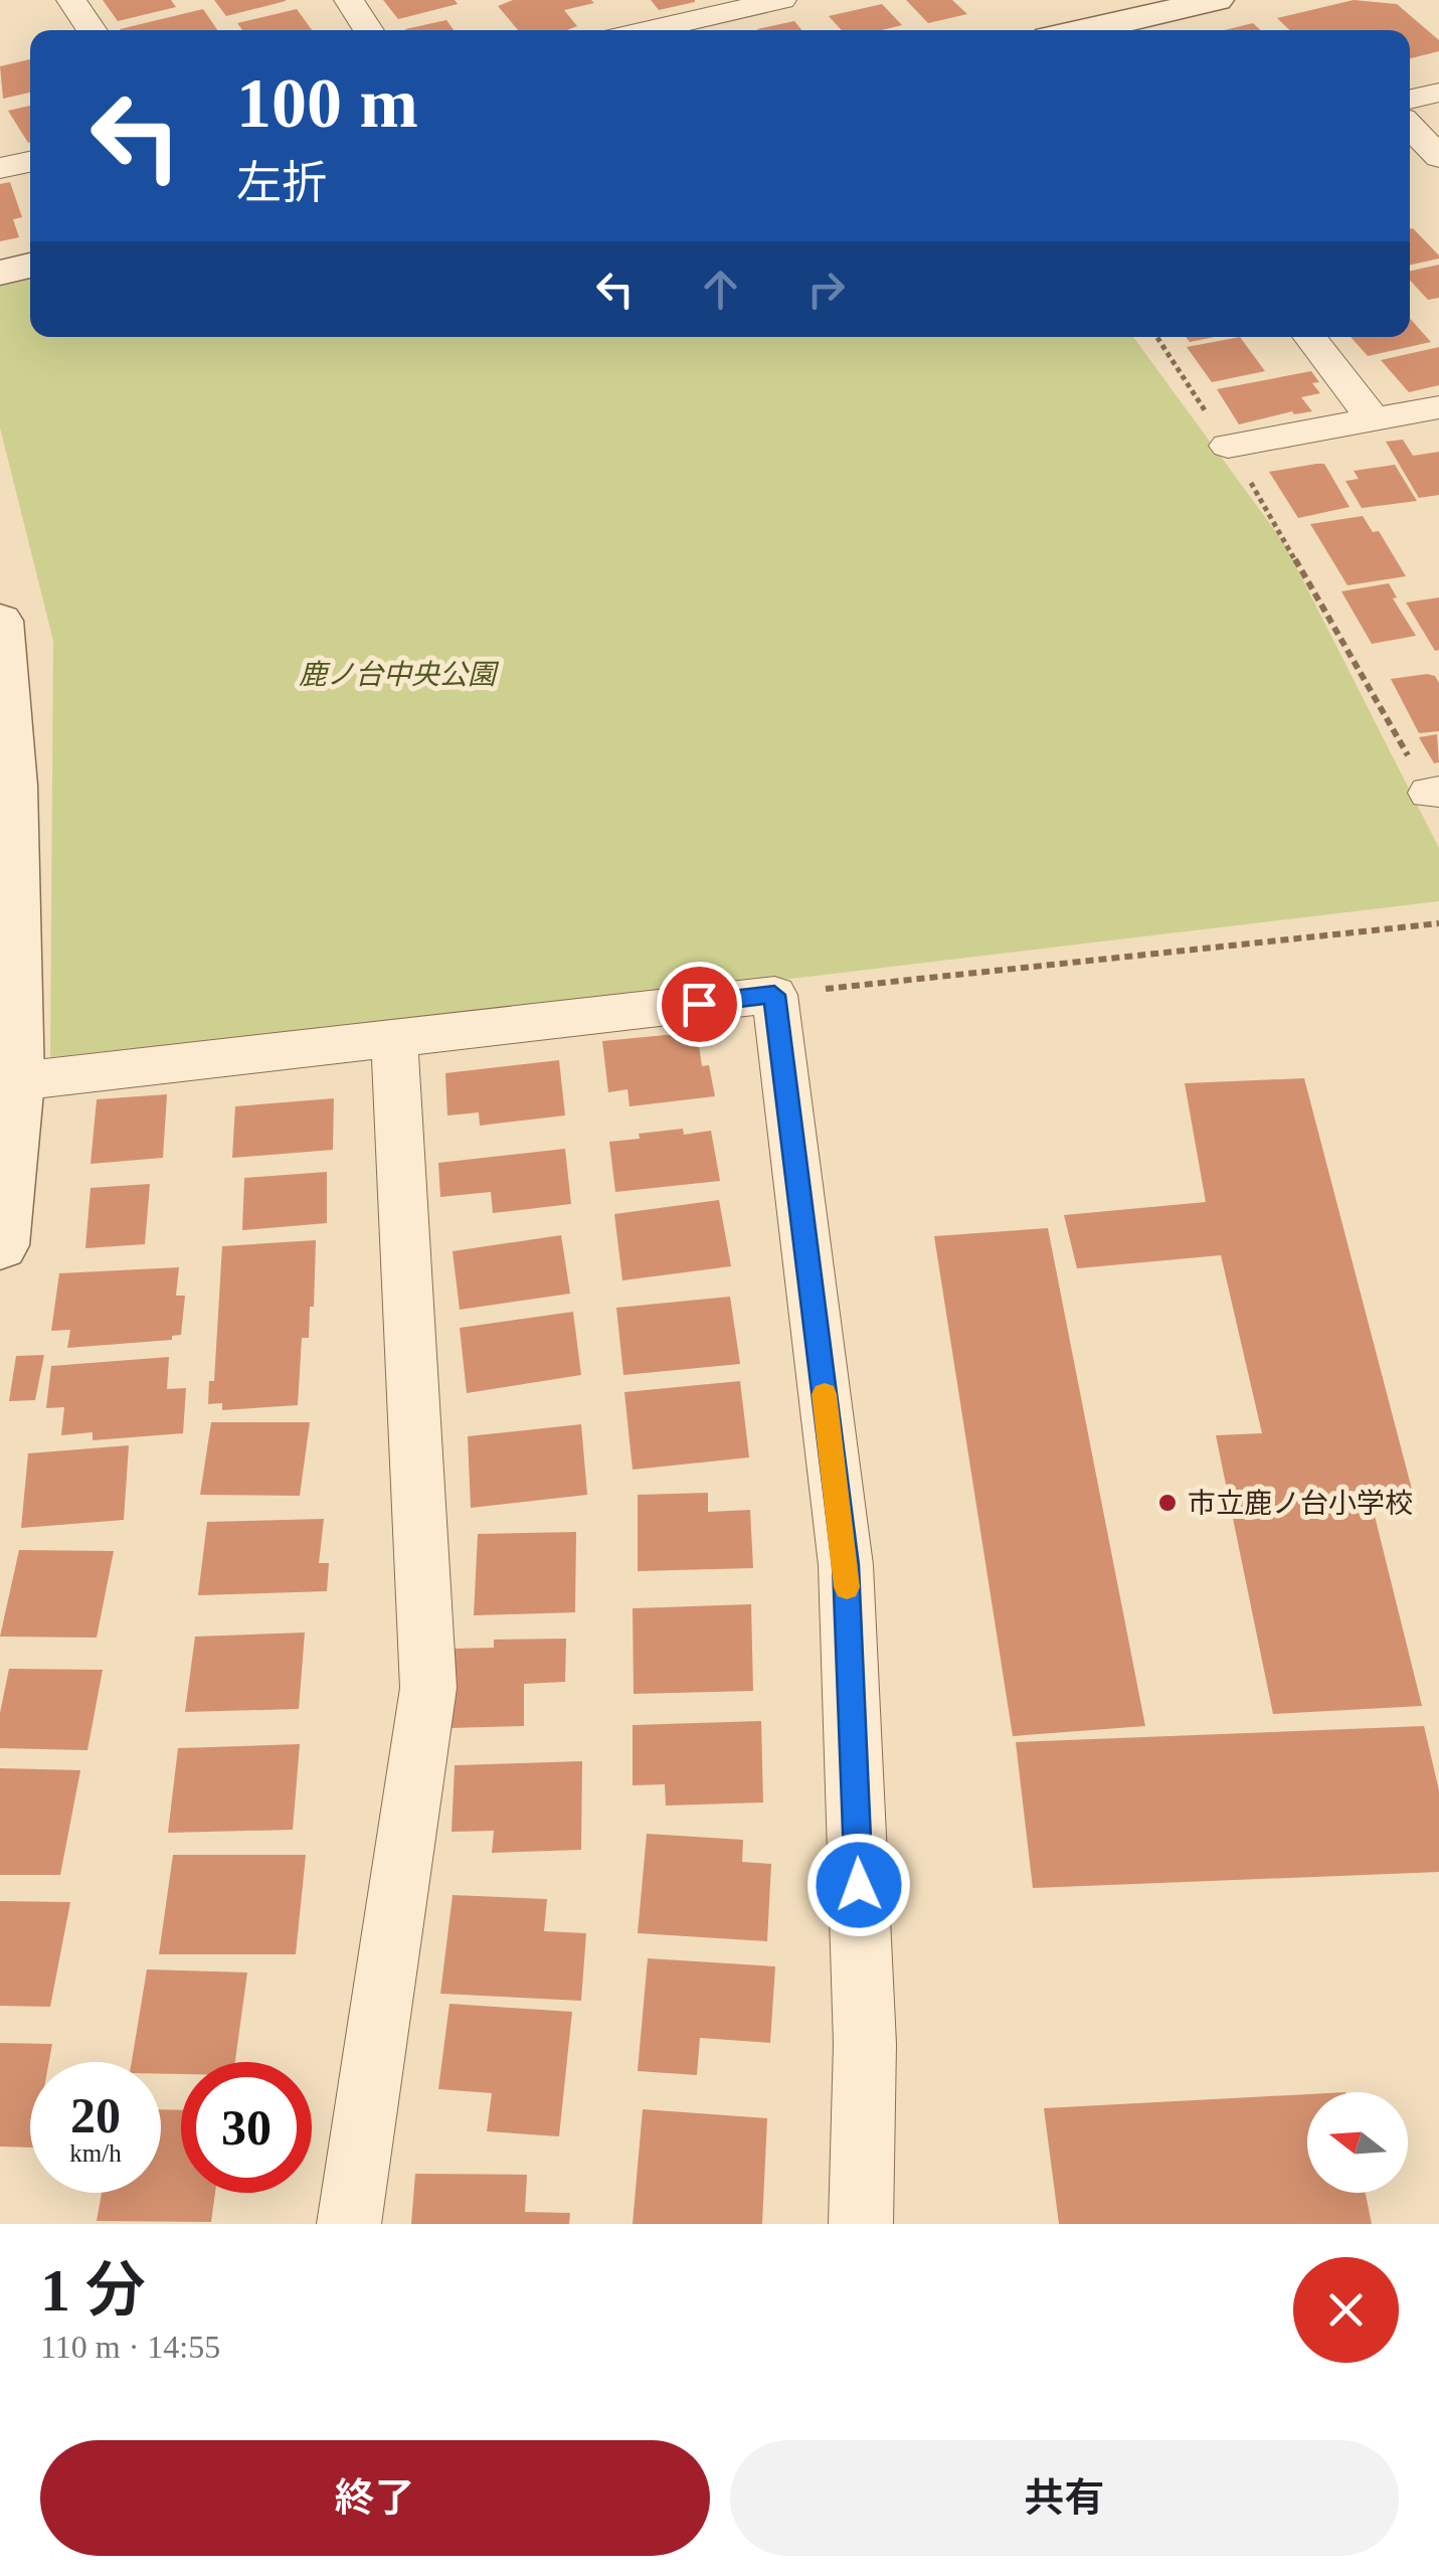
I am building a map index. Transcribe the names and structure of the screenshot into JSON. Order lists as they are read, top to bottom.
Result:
{
  "parks": ["鹿ノ台中央公園"],
  "places": ["市立鹿ノ台小学校"],
  "north": "left",
  "page": {
    "turn": ["100 m", "左折"],
    "speed": "20 km/h",
    "limit": "30",
    "heading": ["1 分", "110 m · 14:55"],
    "buttons": ["終了", "共有"]
  }
}
